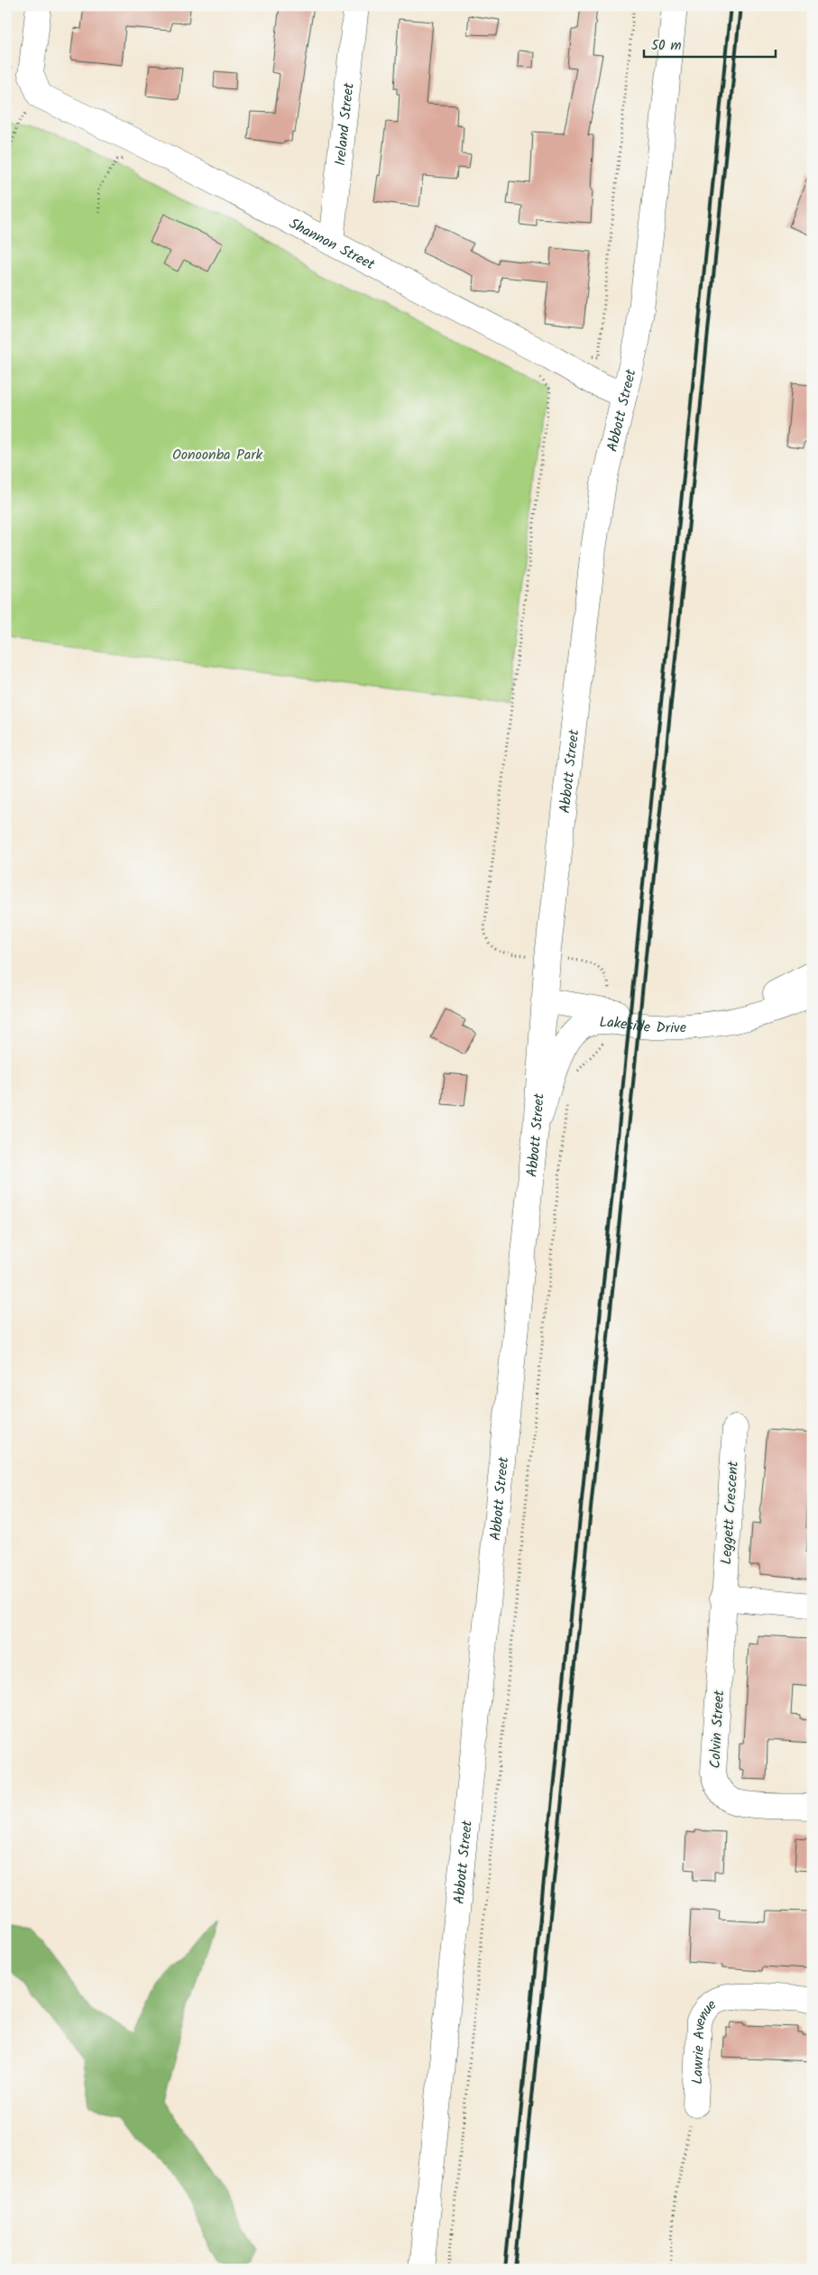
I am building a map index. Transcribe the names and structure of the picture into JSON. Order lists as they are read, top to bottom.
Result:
{
  "streets": {
    "street": [
      "Ireland Street",
      "Shannon Street",
      "Abbott Street",
      "Lakeside Drive",
      "Leggett Crescent",
      "Colvin Street",
      "Lawrie Avenue"
    ]
  },
  "crossings": [
    ["Ireland Street", "Shannon Street"],
    ["Shannon Street", "Abbott Street"],
    ["Abbott Street", "Lakeside Drive"],
    ["Leggett Crescent", "Colvin Street"]
  ],
  "parks": ["Oonoonba Park"],
  "scale_bar": "50 m"
}
